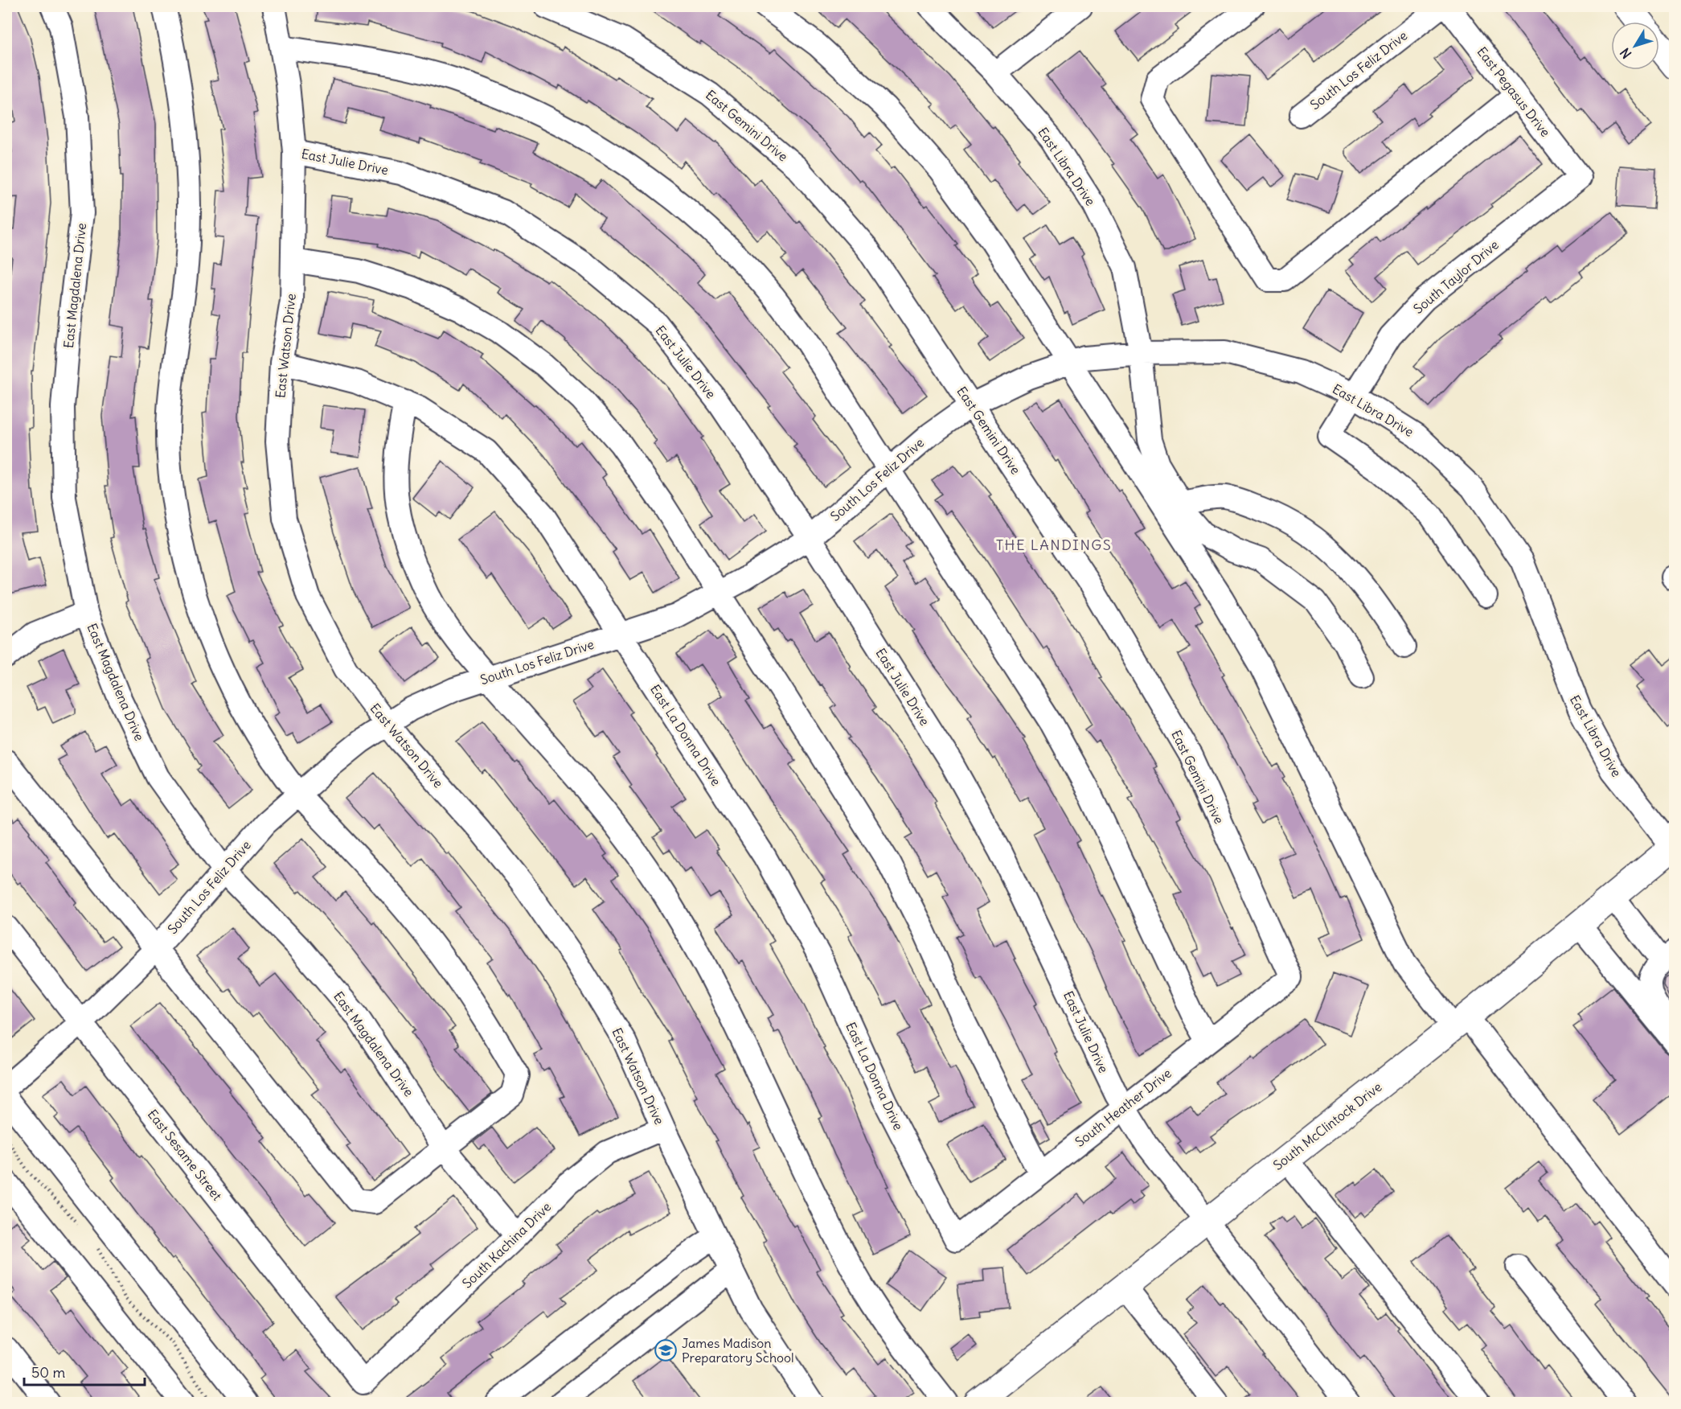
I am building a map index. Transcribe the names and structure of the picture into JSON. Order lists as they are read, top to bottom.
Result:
{
  "streets": {
    "main road": ["South McClintock Drive"],
    "street": [
      "South Los Feliz Drive",
      "East Pegasus Drive",
      "East Gemini Drive",
      "East Julie Drive",
      "East Libra Drive",
      "South Taylor Drive",
      "East Magdalena Drive",
      "East Watson Drive",
      "East La Donna Drive",
      "South Heather Drive",
      "East Sesame Street",
      "South Kachina Drive"
    ]
  },
  "crossings": [
    ["South Los Feliz Drive", "East Gemini Drive"],
    ["South Los Feliz Drive", "East Julie Drive"],
    ["South Los Feliz Drive", "East Libra Drive"],
    ["South Los Feliz Drive", "East Magdalena Drive"],
    ["South Los Feliz Drive", "East Watson Drive"],
    ["South Los Feliz Drive", "East La Donna Drive"],
    ["South Los Feliz Drive", "East Sesame Street"],
    ["East Pegasus Drive", "South Taylor Drive"],
    ["East Gemini Drive", "South Heather Drive"],
    ["East Julie Drive", "East Watson Drive"],
    ["East Julie Drive", "South Heather Drive"],
    ["East Julie Drive", "South McClintock Drive"],
    ["East Libra Drive", "South Taylor Drive"],
    ["East Libra Drive", "South McClintock Drive"],
    ["East Magdalena Drive", "South Kachina Drive"],
    ["East Watson Drive", "East La Donna Drive"],
    ["East Watson Drive", "South Kachina Drive"],
    ["East La Donna Drive", "South Heather Drive"],
    ["East Sesame Street", "South Kachina Drive"]
  ],
  "districts": ["THE LANDINGS"],
  "places": {
    "school or university": ["James Madison Preparatory School"]
  },
  "scale_bar": "50 m",
  "north": "bottom left"
}
